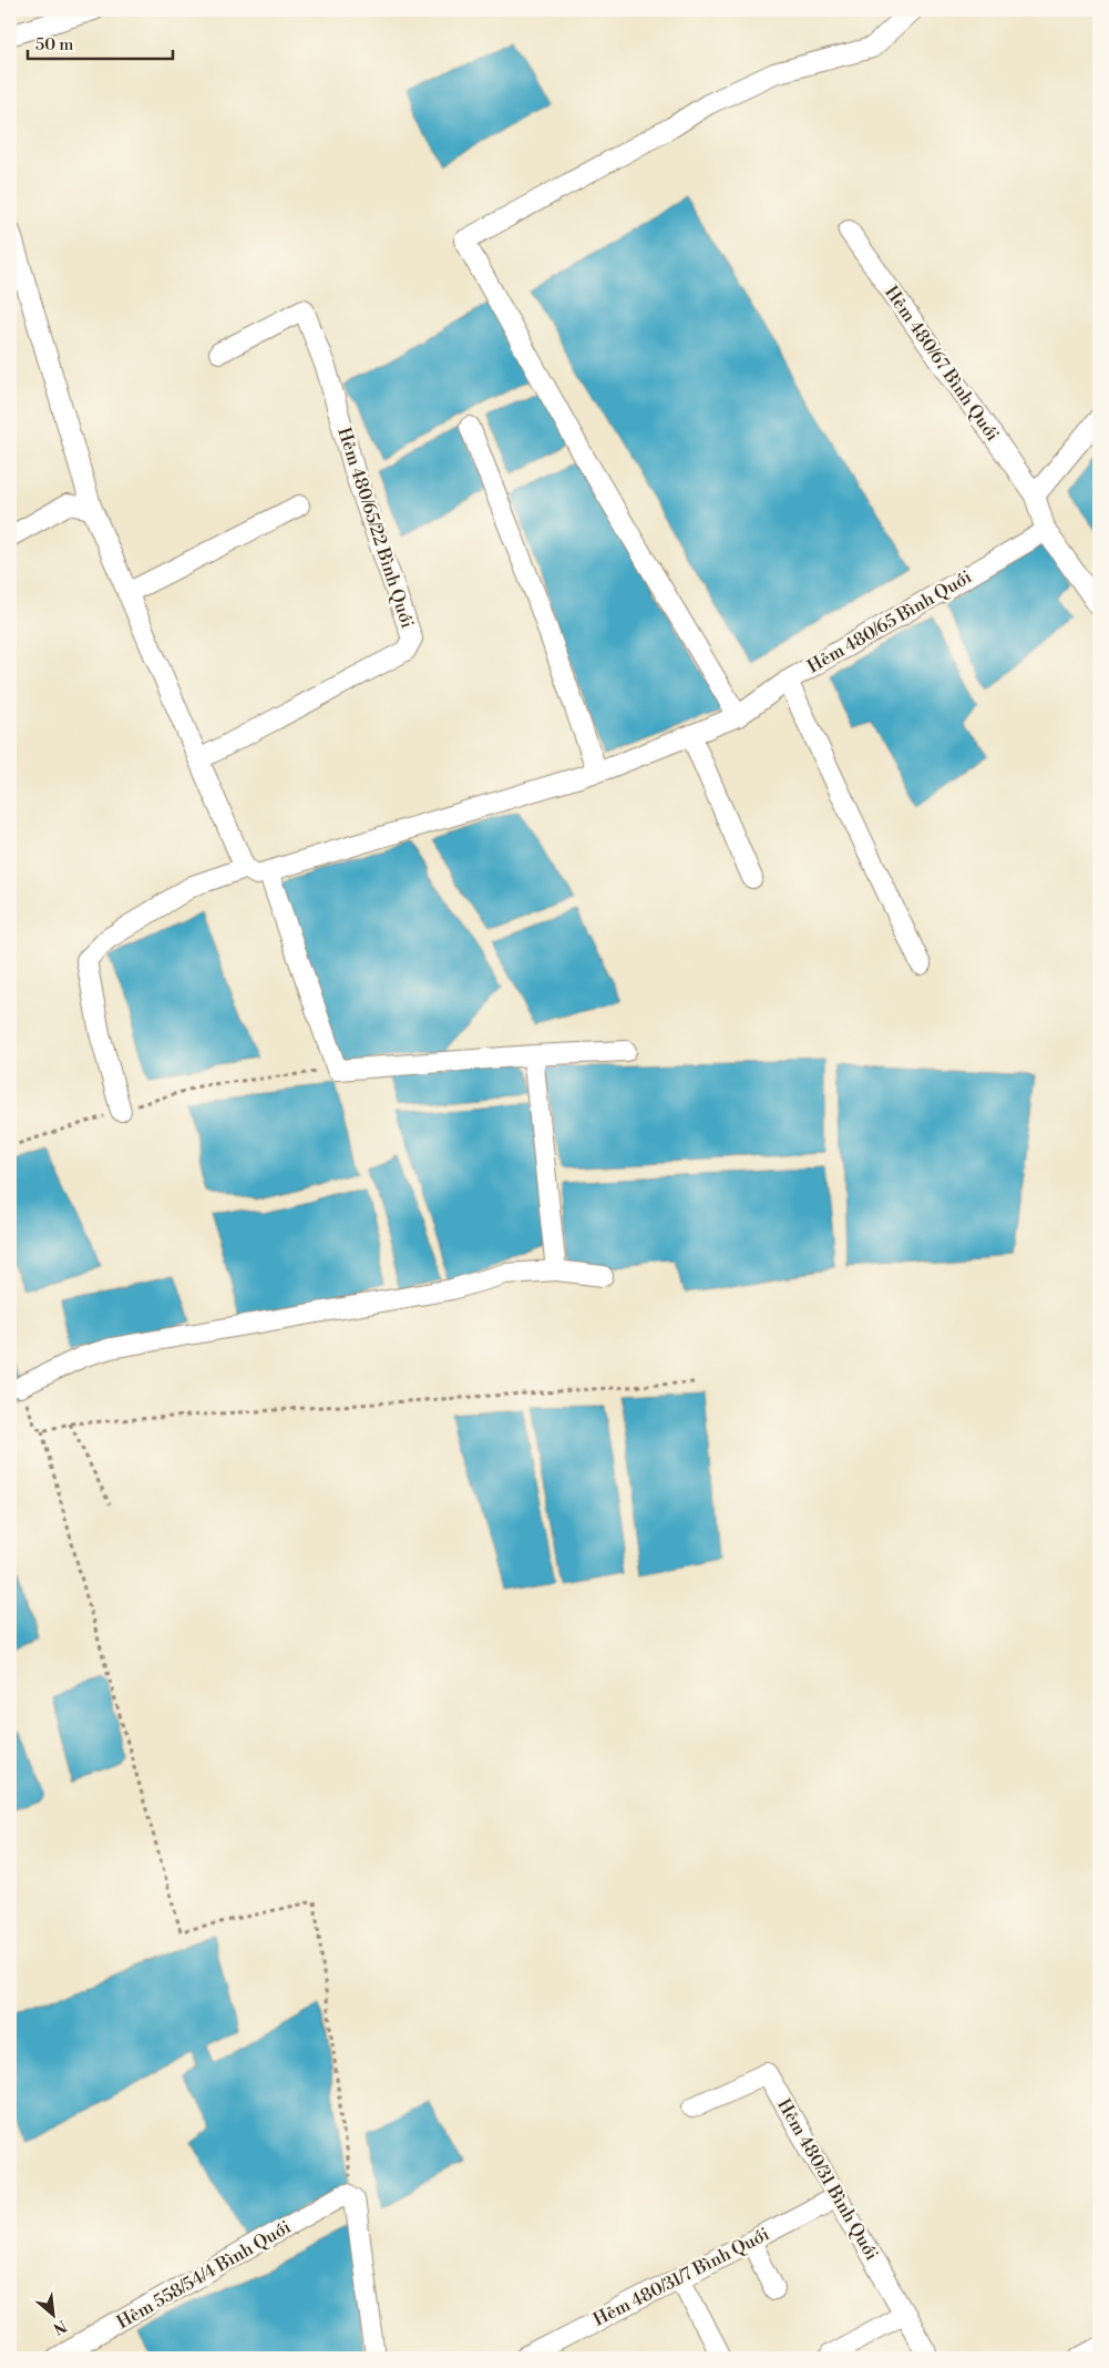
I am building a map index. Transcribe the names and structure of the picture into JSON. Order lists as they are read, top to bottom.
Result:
{
  "streets": {
    "street": [
      "Hẻm 480/67 Bình Quới",
      "Hẻm 480/65/22 Bình Quới",
      "Hẻm 480/65 Bình Quới",
      "Hẻm 480/31 Bình Quới",
      "Hẻm 558/54/4 Bình Quới",
      "Hẻm 480/31/7 Bình Quới"
    ]
  },
  "crossings": [
    ["Hẻm 480/67 Bình Quới", "Hẻm 480/65 Bình Quới"],
    ["Hẻm 480/31 Bình Quới", "Hẻm 480/31/7 Bình Quới"]
  ],
  "scale_bar": "50 m",
  "north": "bottom right"
}
